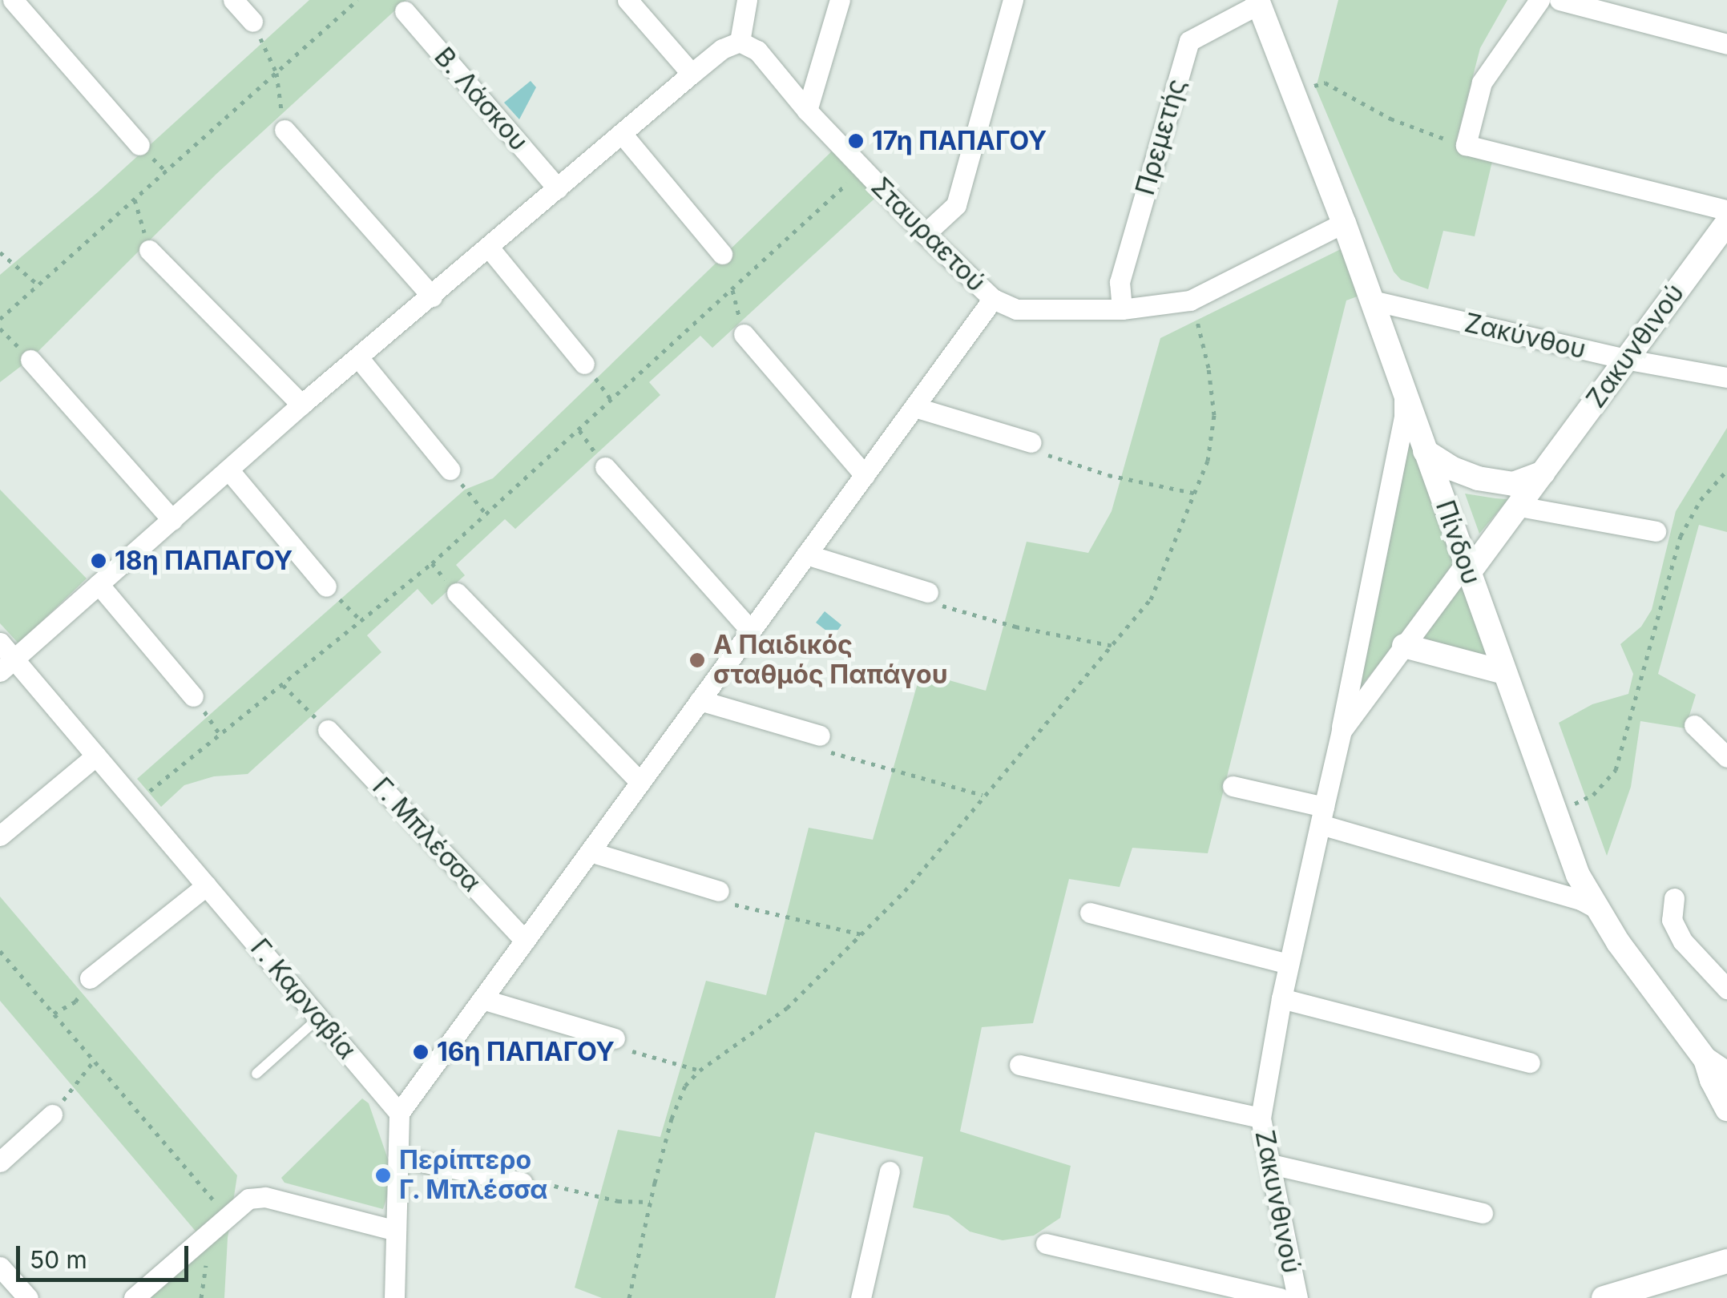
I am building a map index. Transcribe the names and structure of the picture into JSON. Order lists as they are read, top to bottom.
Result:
{
  "streets": {
    "street": [
      "Β. Λάσκου",
      "Πρεμετής",
      "Σταυραετού",
      "Ζακύνθου",
      "Ζακυνθινού",
      "Πίνδου",
      "Γ. Μπλέσσα",
      "Γ. Καρναβία"
    ]
  },
  "crossings": [
    ["Πρεμετής", "Σταυραετού"],
    ["Πρεμετής", "Πίνδου"],
    ["Σταυραετού", "Πίνδου"],
    ["Ζακύνθου", "Ζακυνθινού"],
    ["Ζακύνθου", "Πίνδου"],
    ["Ζακυνθινού", "Πίνδου"]
  ],
  "places": [
    "17η ΠΑΠΑΓΟΥ",
    "18η ΠΑΠΑΓΟΥ",
    "Α Παιδικός σταθμός Παπάγου",
    "16η ΠΑΠΑΓΟΥ",
    "Περίπτερο Γ. Μπλέσσα"
  ],
  "scale_bar": "50 m"
}
